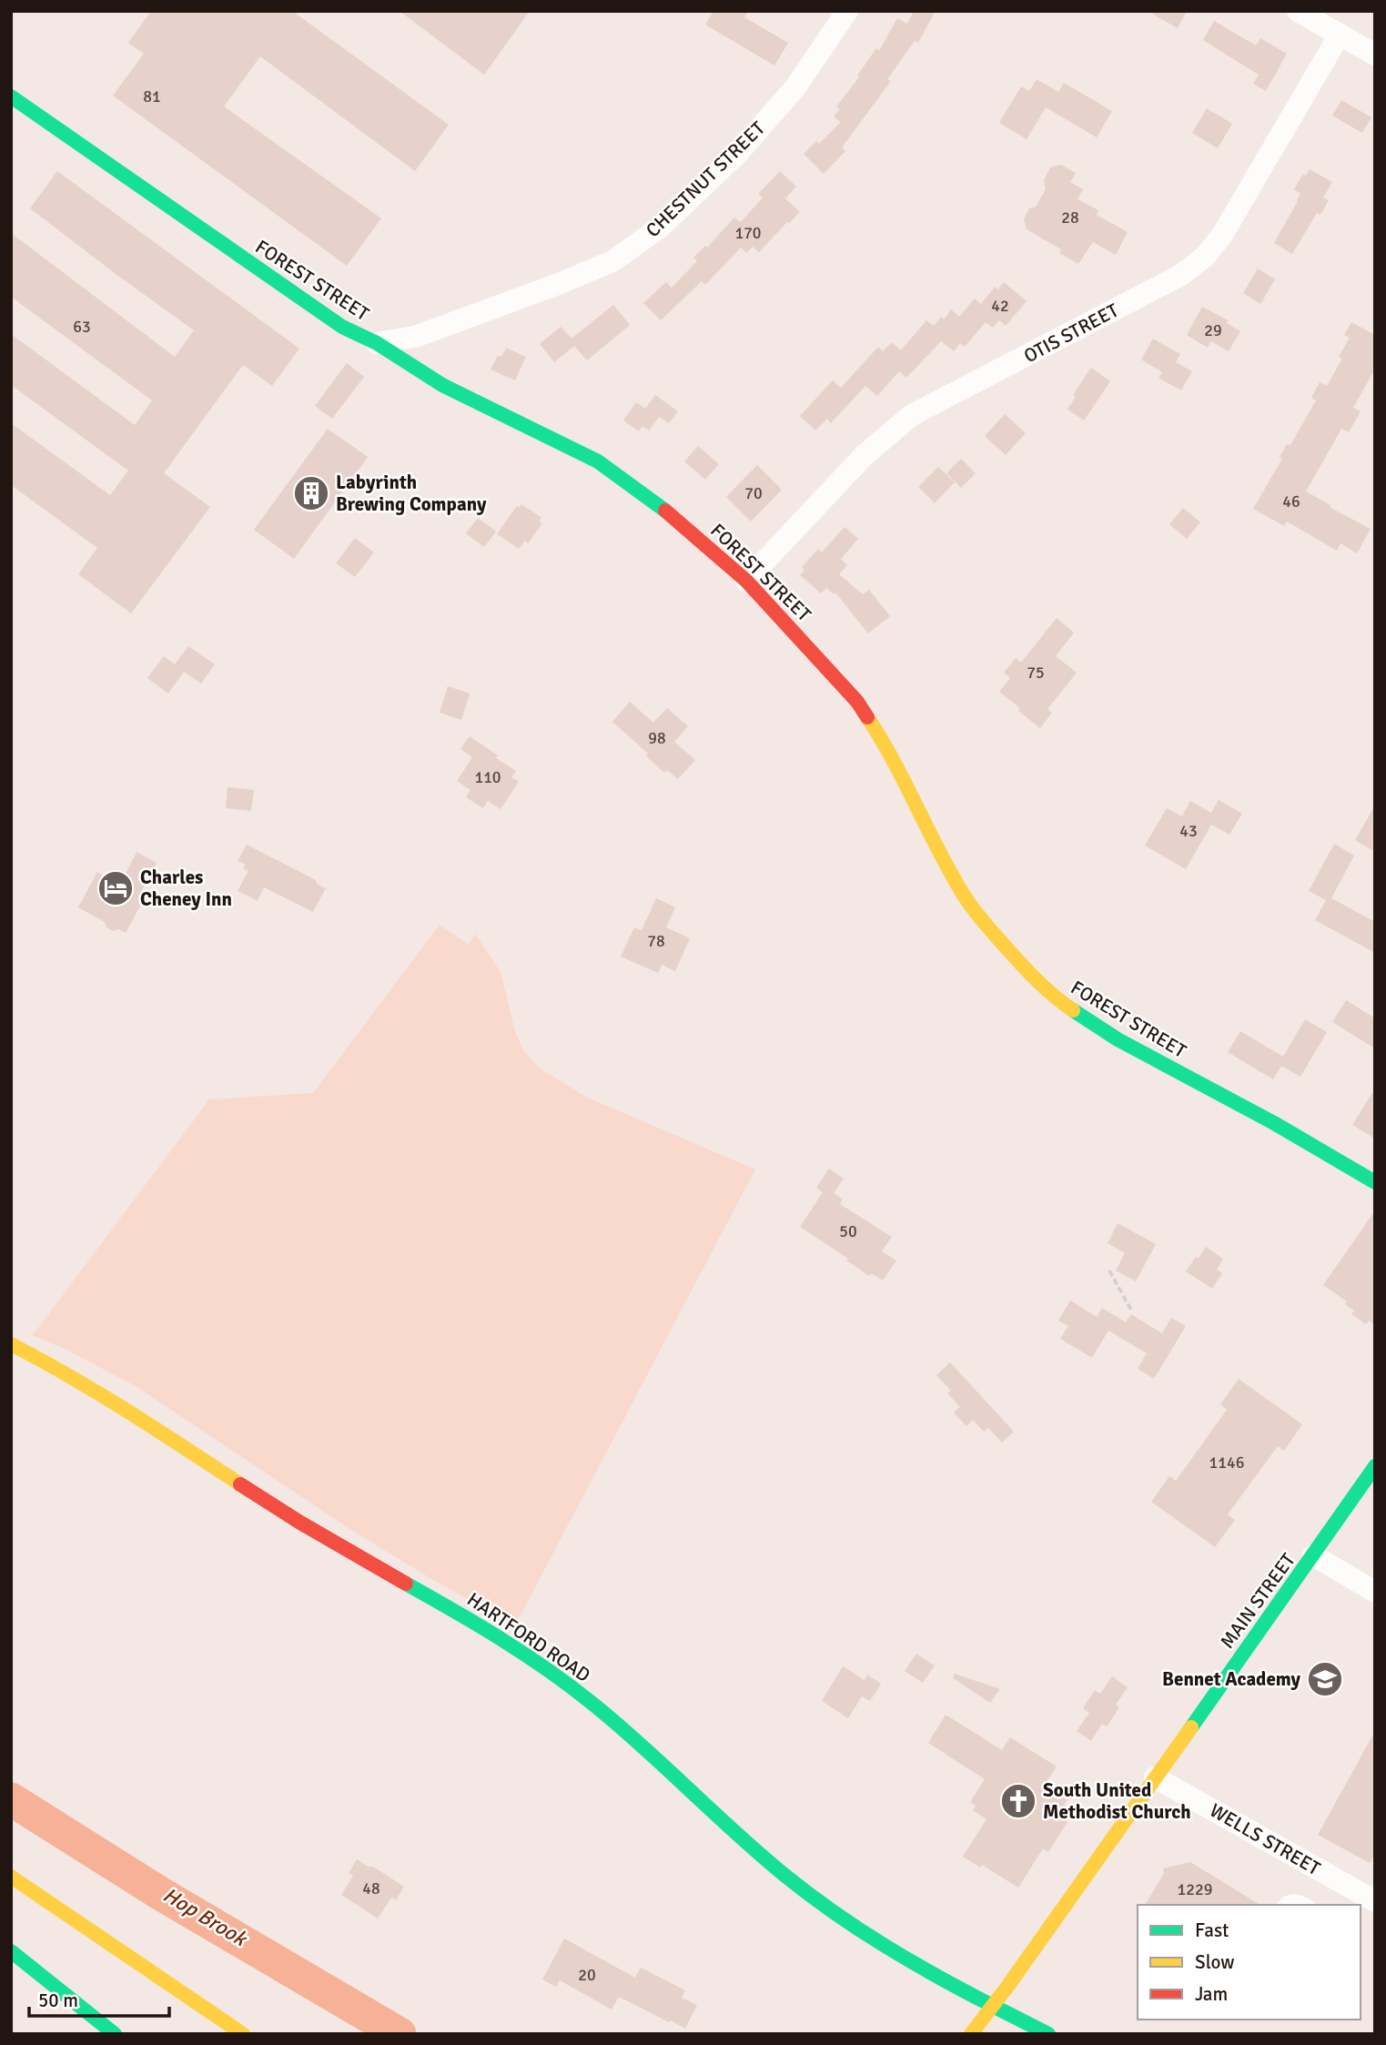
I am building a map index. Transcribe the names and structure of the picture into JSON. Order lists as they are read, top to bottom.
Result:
{
  "streets": {
    "main road": ["FOREST STREET", "MAIN STREET", "HARTFORD ROAD"],
    "street": ["CHESTNUT STREET", "OTIS STREET", "WELLS STREET"]
  },
  "crossings": [
    ["CHESTNUT STREET", "FOREST STREET"],
    ["FOREST STREET", "OTIS STREET"],
    ["MAIN STREET", "HARTFORD ROAD"],
    ["MAIN STREET", "WELLS STREET"]
  ],
  "water": ["Hop Brook"],
  "places": {
    "building": ["Labyrinth Brewing Company"],
    "hotel": ["Charles Cheney Inn"],
    "school or university": ["Bennet Academy"],
    "church": ["South United Methodist Church"]
  },
  "house_numbers": [
    "81",
    "28",
    "170",
    "42",
    "63",
    "29",
    "70",
    "46",
    "75",
    "98",
    "110",
    "43",
    "78",
    "50",
    "1146",
    "48",
    "1229",
    "20"
  ],
  "legend": ["Fast", "Slow", "Jam"],
  "scale_bar": "50 m"
}
